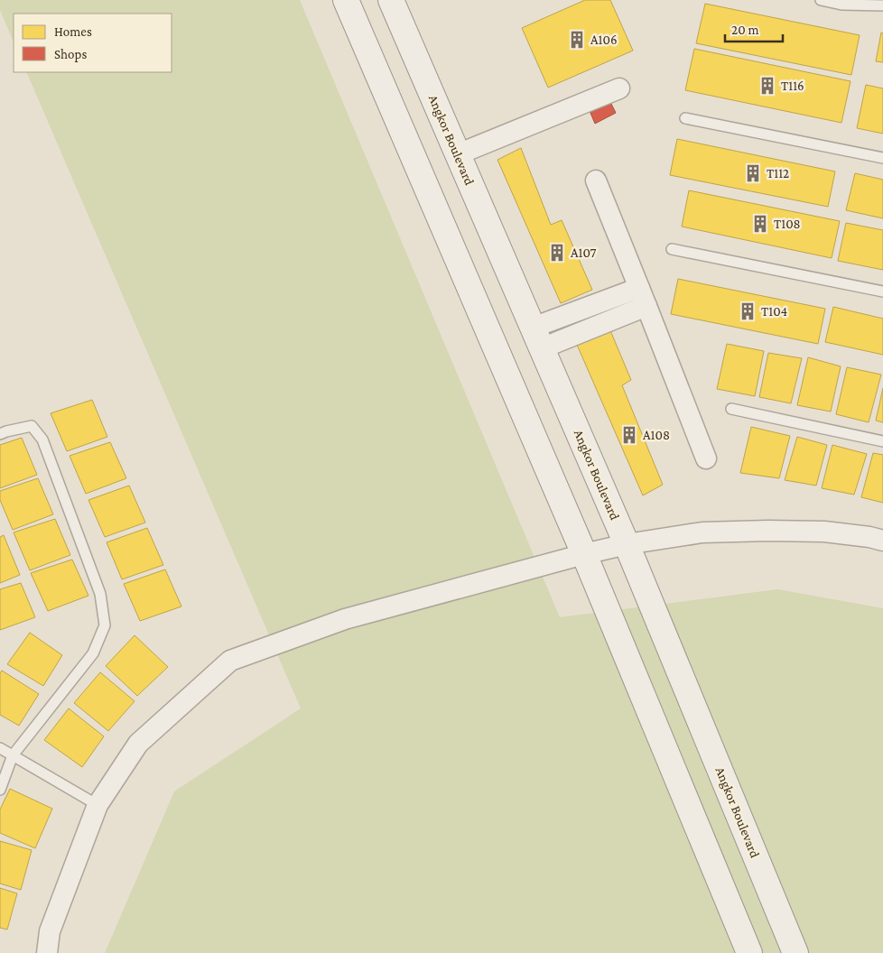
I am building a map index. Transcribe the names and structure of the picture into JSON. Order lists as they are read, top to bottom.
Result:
{
  "streets": {
    "main road": ["Angkor Boulevard"]
  },
  "places": {
    "building": [
      "A106",
      "T116",
      "T112",
      "T108",
      "A107",
      "T104",
      "A108"
    ]
  },
  "legend": ["Homes", "Shops"],
  "scale_bar": "20 m"
}
